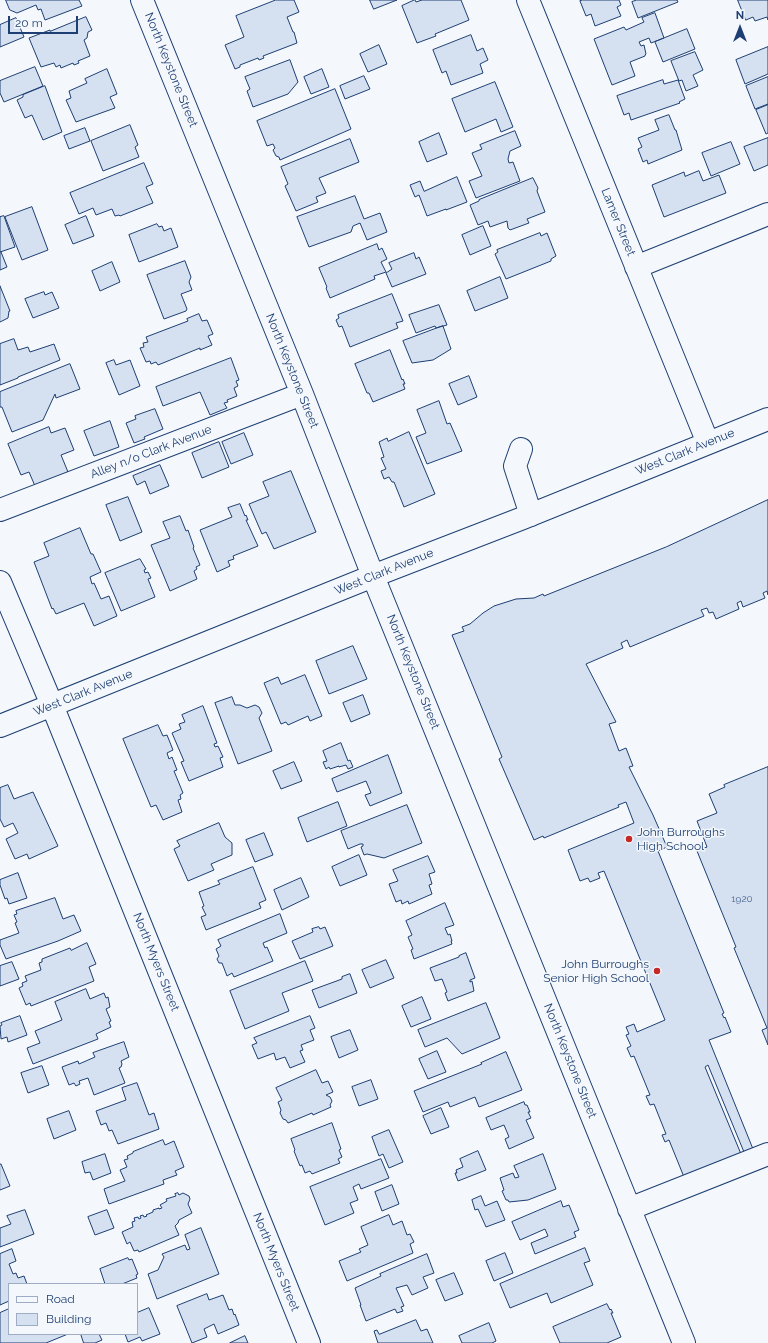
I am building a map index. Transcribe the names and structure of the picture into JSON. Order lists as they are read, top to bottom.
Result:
{
  "streets": {
    "street": [
      "North Keystone Street",
      "Lamer Street",
      "Alley n/o Clark Avenue",
      "West Clark Avenue",
      "North Myers Street"
    ]
  },
  "crossings": [
    ["North Keystone Street", "Alley n/o Clark Avenue"],
    ["North Keystone Street", "West Clark Avenue"],
    ["Lamer Street", "West Clark Avenue"],
    ["West Clark Avenue", "North Myers Street"]
  ],
  "places": ["John Burroughs High School", "John Burroughs Senior High School"],
  "house_numbers": ["1920"],
  "legend": ["Road", "Building"],
  "scale_bar": "20 m",
  "north": "top"
}
